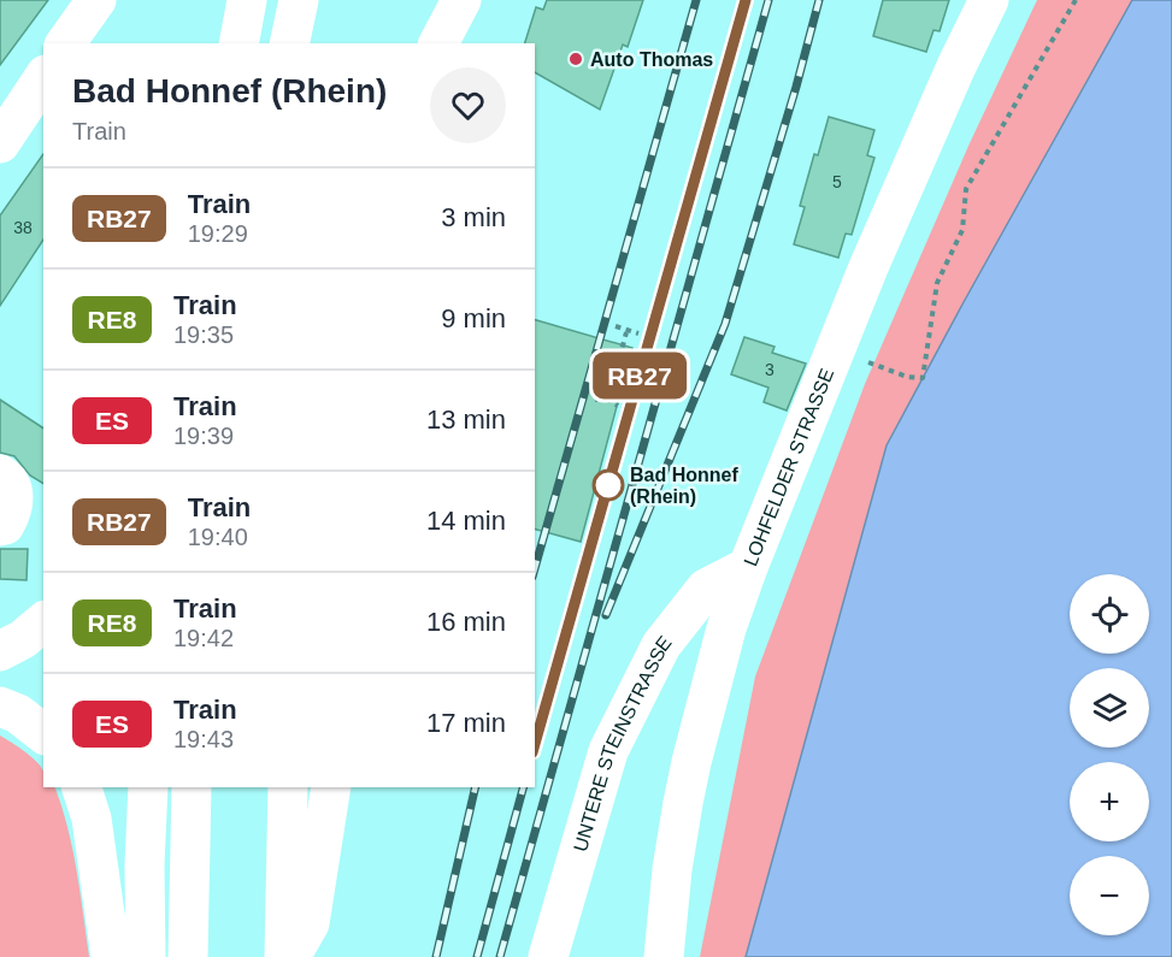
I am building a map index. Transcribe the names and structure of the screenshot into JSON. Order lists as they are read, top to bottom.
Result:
{
  "streets": {
    "main road": ["LOHFELDER STRASSE", "UNTERE STEINSTRASSE"]
  },
  "crossings": [
    ["LOHFELDER STRASSE", "UNTERE STEINSTRASSE"]
  ],
  "places": ["Auto Thomas", "Bad Honnef (Rhein)"],
  "house_numbers": ["5", "38", "3"],
  "page": {
    "on_map": "RB27",
    "heading": ["Bad Honnef (Rhein)", "Train"],
    "list": [
      {
        "mark": "RB27",
        "name": "Train",
        "note": "19:29",
        "value": "3 min"
      },
      {
        "mark": "RE8",
        "name": "Train",
        "note": "19:35",
        "value": "9 min"
      },
      {
        "mark": "ES",
        "name": "Train",
        "note": "19:39",
        "value": "13 min"
      },
      {
        "mark": "RB27",
        "name": "Train",
        "note": "19:40",
        "value": "14 min"
      },
      {
        "mark": "RE8",
        "name": "Train",
        "note": "19:42",
        "value": "16 min"
      },
      {
        "mark": "ES",
        "name": "Train",
        "note": "19:43",
        "value": "17 min"
      }
    ],
    "map_buttons": ["+", "−"]
  }
}
